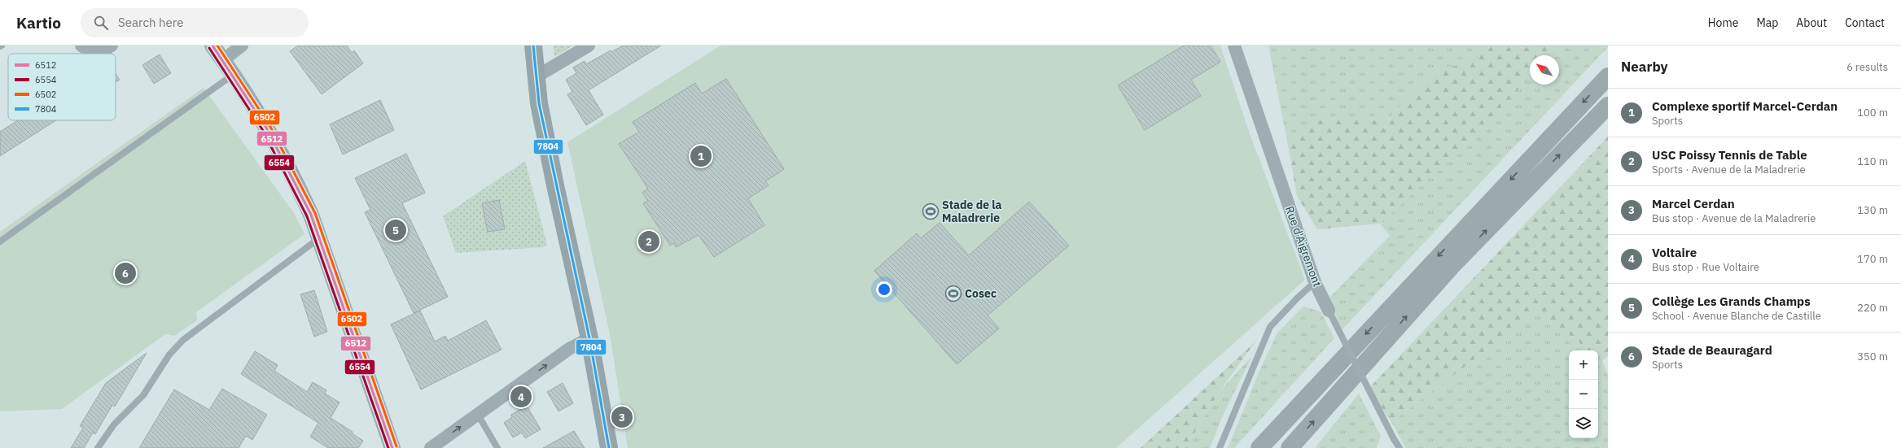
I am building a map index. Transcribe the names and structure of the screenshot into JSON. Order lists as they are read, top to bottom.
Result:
{
  "streets": {
    "street": ["Rue d'Aigremont"]
  },
  "places": {
    "sports": ["Stade de la Maladrerie", "Cosec"]
  },
  "lines": [
    "transit line 6512",
    "transit line 6502",
    "transit line 7804",
    "transit line 6554"
  ],
  "legend": [
    "6512",
    "6554",
    "6502",
    "7804"
  ],
  "north": "top left",
  "page": {
    "header": "Kartio",
    "search": "Search here",
    "nav": [
      "Home",
      "Map",
      "About",
      "Contact"
    ],
    "heading": ["Nearby", "6 results"],
    "list": [
      {
        "mark": "1",
        "name": "Complexe sportif Marcel-Cerdan",
        "note": "Sports",
        "value": "100 m"
      },
      {
        "mark": "2",
        "name": "USC Poissy Tennis de Table",
        "note": "Sports · Avenue de la Maladrerie",
        "value": "110 m"
      },
      {
        "mark": "3",
        "name": "Marcel Cerdan",
        "note": "Bus stop · Avenue de la Maladrerie",
        "value": "130 m"
      },
      {
        "mark": "4",
        "name": "Voltaire",
        "note": "Bus stop · Rue Voltaire",
        "value": "170 m"
      },
      {
        "mark": "5",
        "name": "Collège Les Grands Champs",
        "note": "School · Avenue Blanche de Castille",
        "value": "220 m"
      },
      {
        "mark": "6",
        "name": "Stade de Beauragard",
        "note": "Sports",
        "value": "350 m"
      }
    ],
    "pins": [
      "1",
      "5",
      "2",
      "6",
      "4",
      "3"
    ],
    "map_buttons": ["+", "−"]
  }
}
